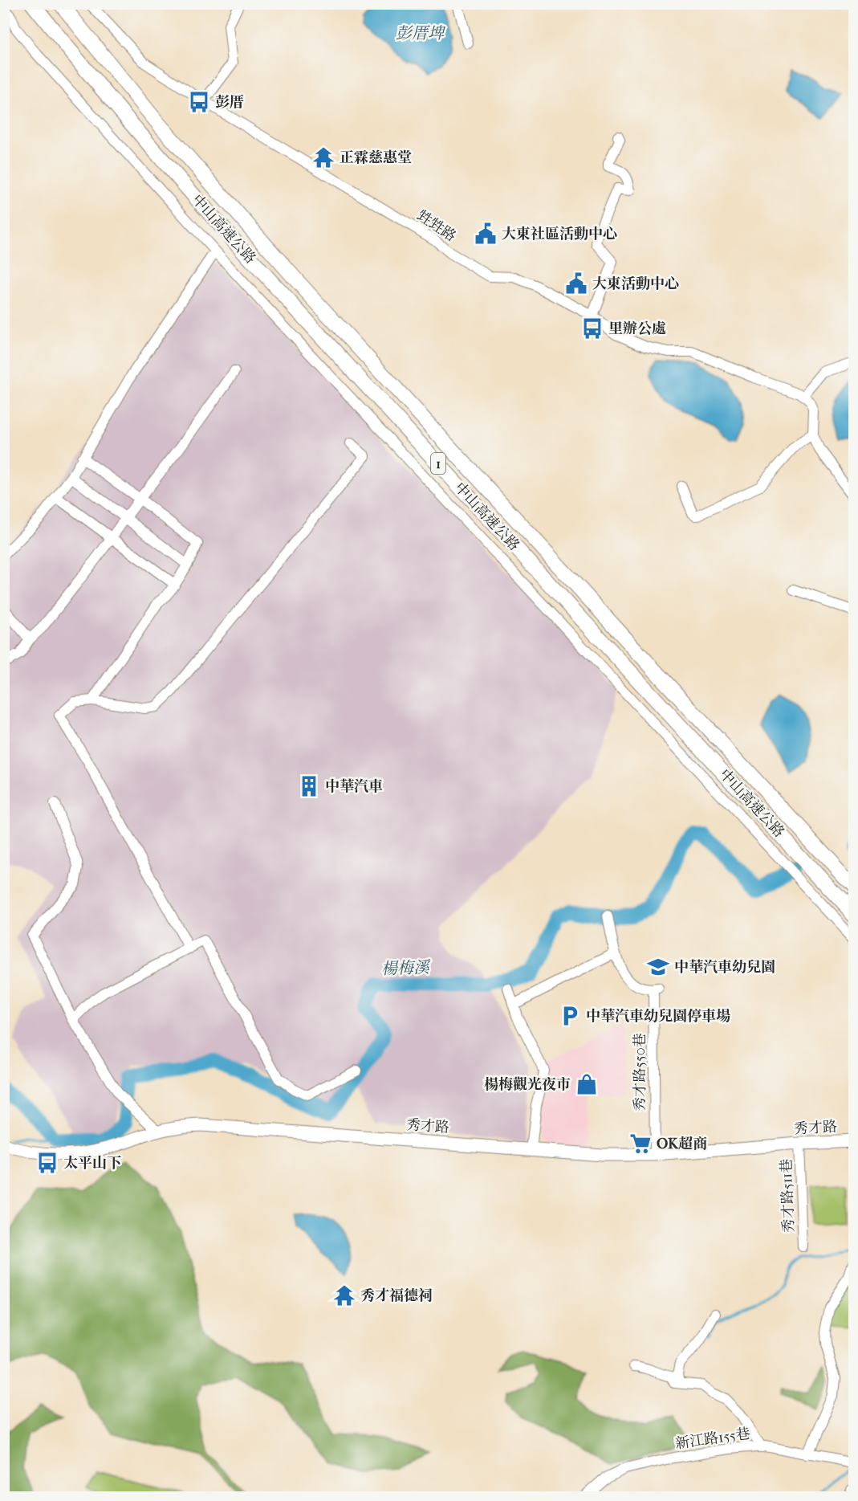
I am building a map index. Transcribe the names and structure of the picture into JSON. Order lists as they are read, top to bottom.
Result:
{
  "streets": {
    "highway": ["中山高速公路", "1"],
    "main road": ["秀才路"],
    "street": [
      "甡甡路",
      "秀才路550巷",
      "秀才路511巷",
      "新江路155巷"
    ]
  },
  "crossings": [
    ["秀才路550巷", "秀才路"],
    ["秀才路", "秀才路511巷"]
  ],
  "water": ["彭厝埤", "楊梅溪"],
  "places": {
    "bus stop": ["彭厝", "里辦公處", "太平山下"],
    "temple": ["正霖慈惠堂", "秀才福德祠"],
    "public building": ["大東社區活動中心", "大東活動中心"],
    "building": ["中華汽車"],
    "school or university": ["中華汽車幼兒園"],
    "parking": ["中華汽車幼兒園停車場"],
    "shop": ["楊梅觀光夜市"],
    "supermarket": ["OK超商"]
  }
}
